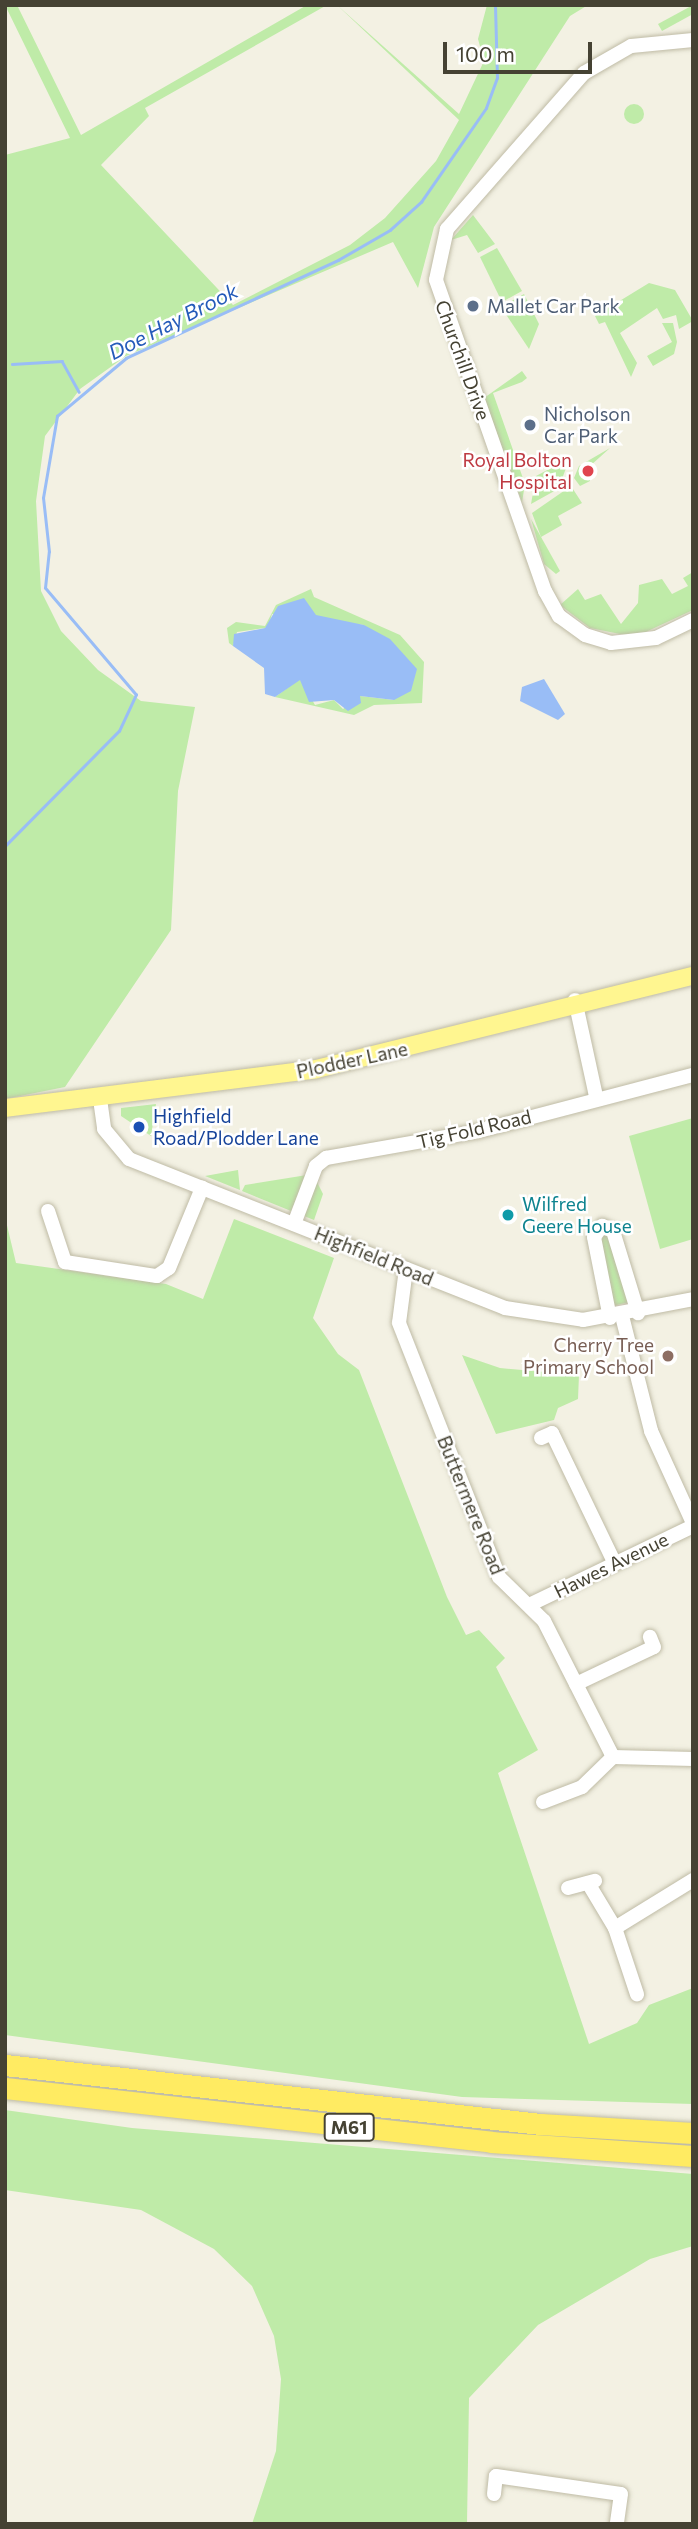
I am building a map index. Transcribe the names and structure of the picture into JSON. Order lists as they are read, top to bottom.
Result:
{
  "streets": {
    "highway": ["M61"],
    "main road": ["Plodder Lane"],
    "street": [
      "Churchill Drive",
      "Tig Fold Road",
      "Highfield Road",
      "Buttermere Road",
      "Hawes Avenue"
    ]
  },
  "crossings": [
    ["Plodder Lane", "Highfield Road"],
    ["Tig Fold Road", "Highfield Road"],
    ["Highfield Road", "Buttermere Road"],
    ["Buttermere Road", "Hawes Avenue"]
  ],
  "water": ["Doe Hay Brook"],
  "places": [
    "Mallet Car Park",
    "Nicholson Car Park",
    "Royal Bolton Hospital",
    "Highfield Road/Plodder Lane",
    "Wilfred Geere House",
    "Cherry Tree Primary School"
  ],
  "scale_bar": "100 m"
}
